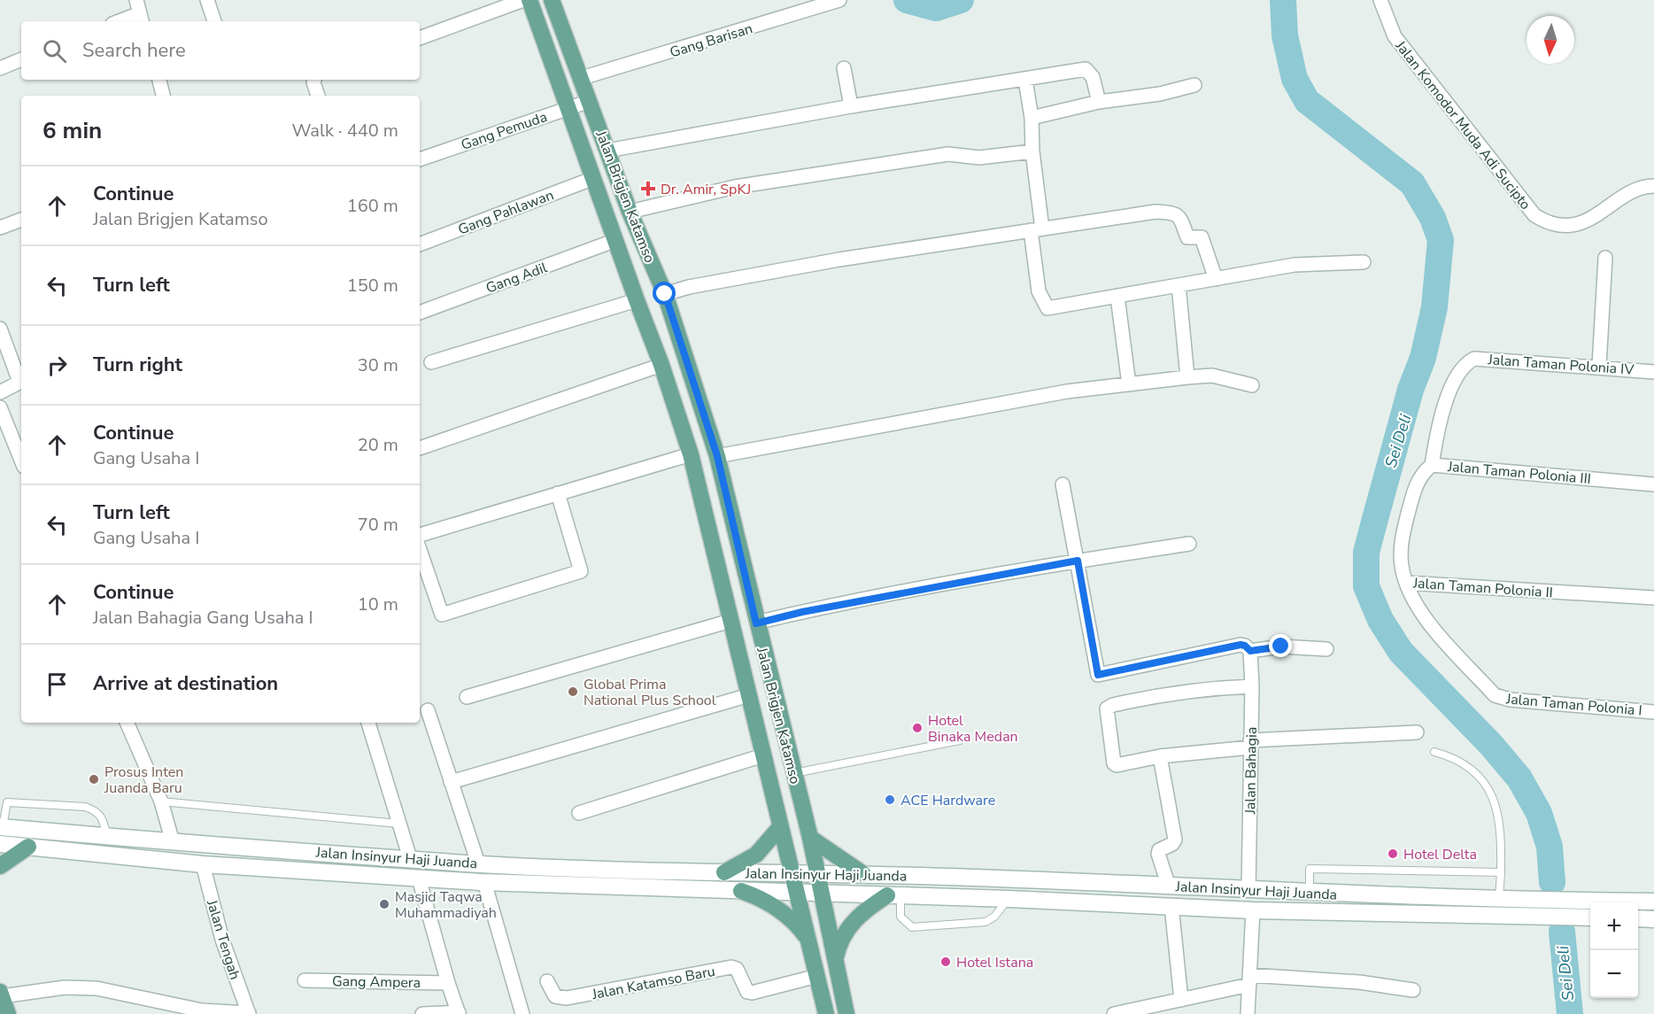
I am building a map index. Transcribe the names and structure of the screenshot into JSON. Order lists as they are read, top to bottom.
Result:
{
  "streets": {
    "main road": ["Jalan Brigjen Katamso", "Jalan Insinyur Haji Juanda"],
    "street": [
      "Gang Barisan",
      "Jalan Komodor Muda Adi Sucipto",
      "Gang Pemuda",
      "Gang Pahlawan",
      "Gang Adil",
      "Jalan Taman Polonia IV",
      "Jalan Taman Polonia III",
      "Jalan Taman Polonia II",
      "Jalan Taman Polonia I",
      "Jalan Bahagia",
      "Jalan Tengah",
      "Gang Ampera",
      "Jalan Katamso Baru"
    ]
  },
  "crossings": [
    ["Gang Barisan", "Jalan Brigjen Katamso"],
    ["Gang Pemuda", "Jalan Brigjen Katamso"],
    ["Jalan Brigjen Katamso", "Gang Pahlawan"],
    ["Jalan Brigjen Katamso", "Gang Adil"],
    ["Jalan Brigjen Katamso", "Jalan Insinyur Haji Juanda"],
    ["Jalan Brigjen Katamso", "Jalan Katamso Baru"],
    ["Jalan Taman Polonia IV", "Jalan Taman Polonia III"],
    ["Jalan Taman Polonia III", "Jalan Taman Polonia II"],
    ["Jalan Taman Polonia II", "Jalan Taman Polonia I"],
    ["Jalan Bahagia", "Jalan Insinyur Haji Juanda"],
    ["Jalan Insinyur Haji Juanda", "Jalan Tengah"]
  ],
  "water": ["Sei Deli"],
  "places": {
    "health": ["Dr. Amir, SpKJ"],
    "other": [
      "Global Prima National Plus School",
      "Hotel Binaka Medan",
      "Prosus Inten Juanda Baru",
      "ACE Hardware",
      "Hotel Delta",
      "Masjid Taqwa Muhammadiyah",
      "Hotel Istana"
    ]
  },
  "north": "bottom",
  "page": {
    "search": "Search here",
    "heading": ["6 min", "Walk · 440 m"],
    "list": [
      ["Continue", "Jalan Brigjen Katamso", "160 m"],
      ["Turn left", "150 m"],
      ["Turn right", "30 m"],
      ["Continue", "Gang Usaha I", "20 m"],
      ["Turn left", "Gang Usaha I", "70 m"],
      ["Continue", "Jalan Bahagia Gang Usaha I", "10 m"],
      "Arrive at destination"
    ],
    "map_buttons": ["+", "−"]
  }
}
